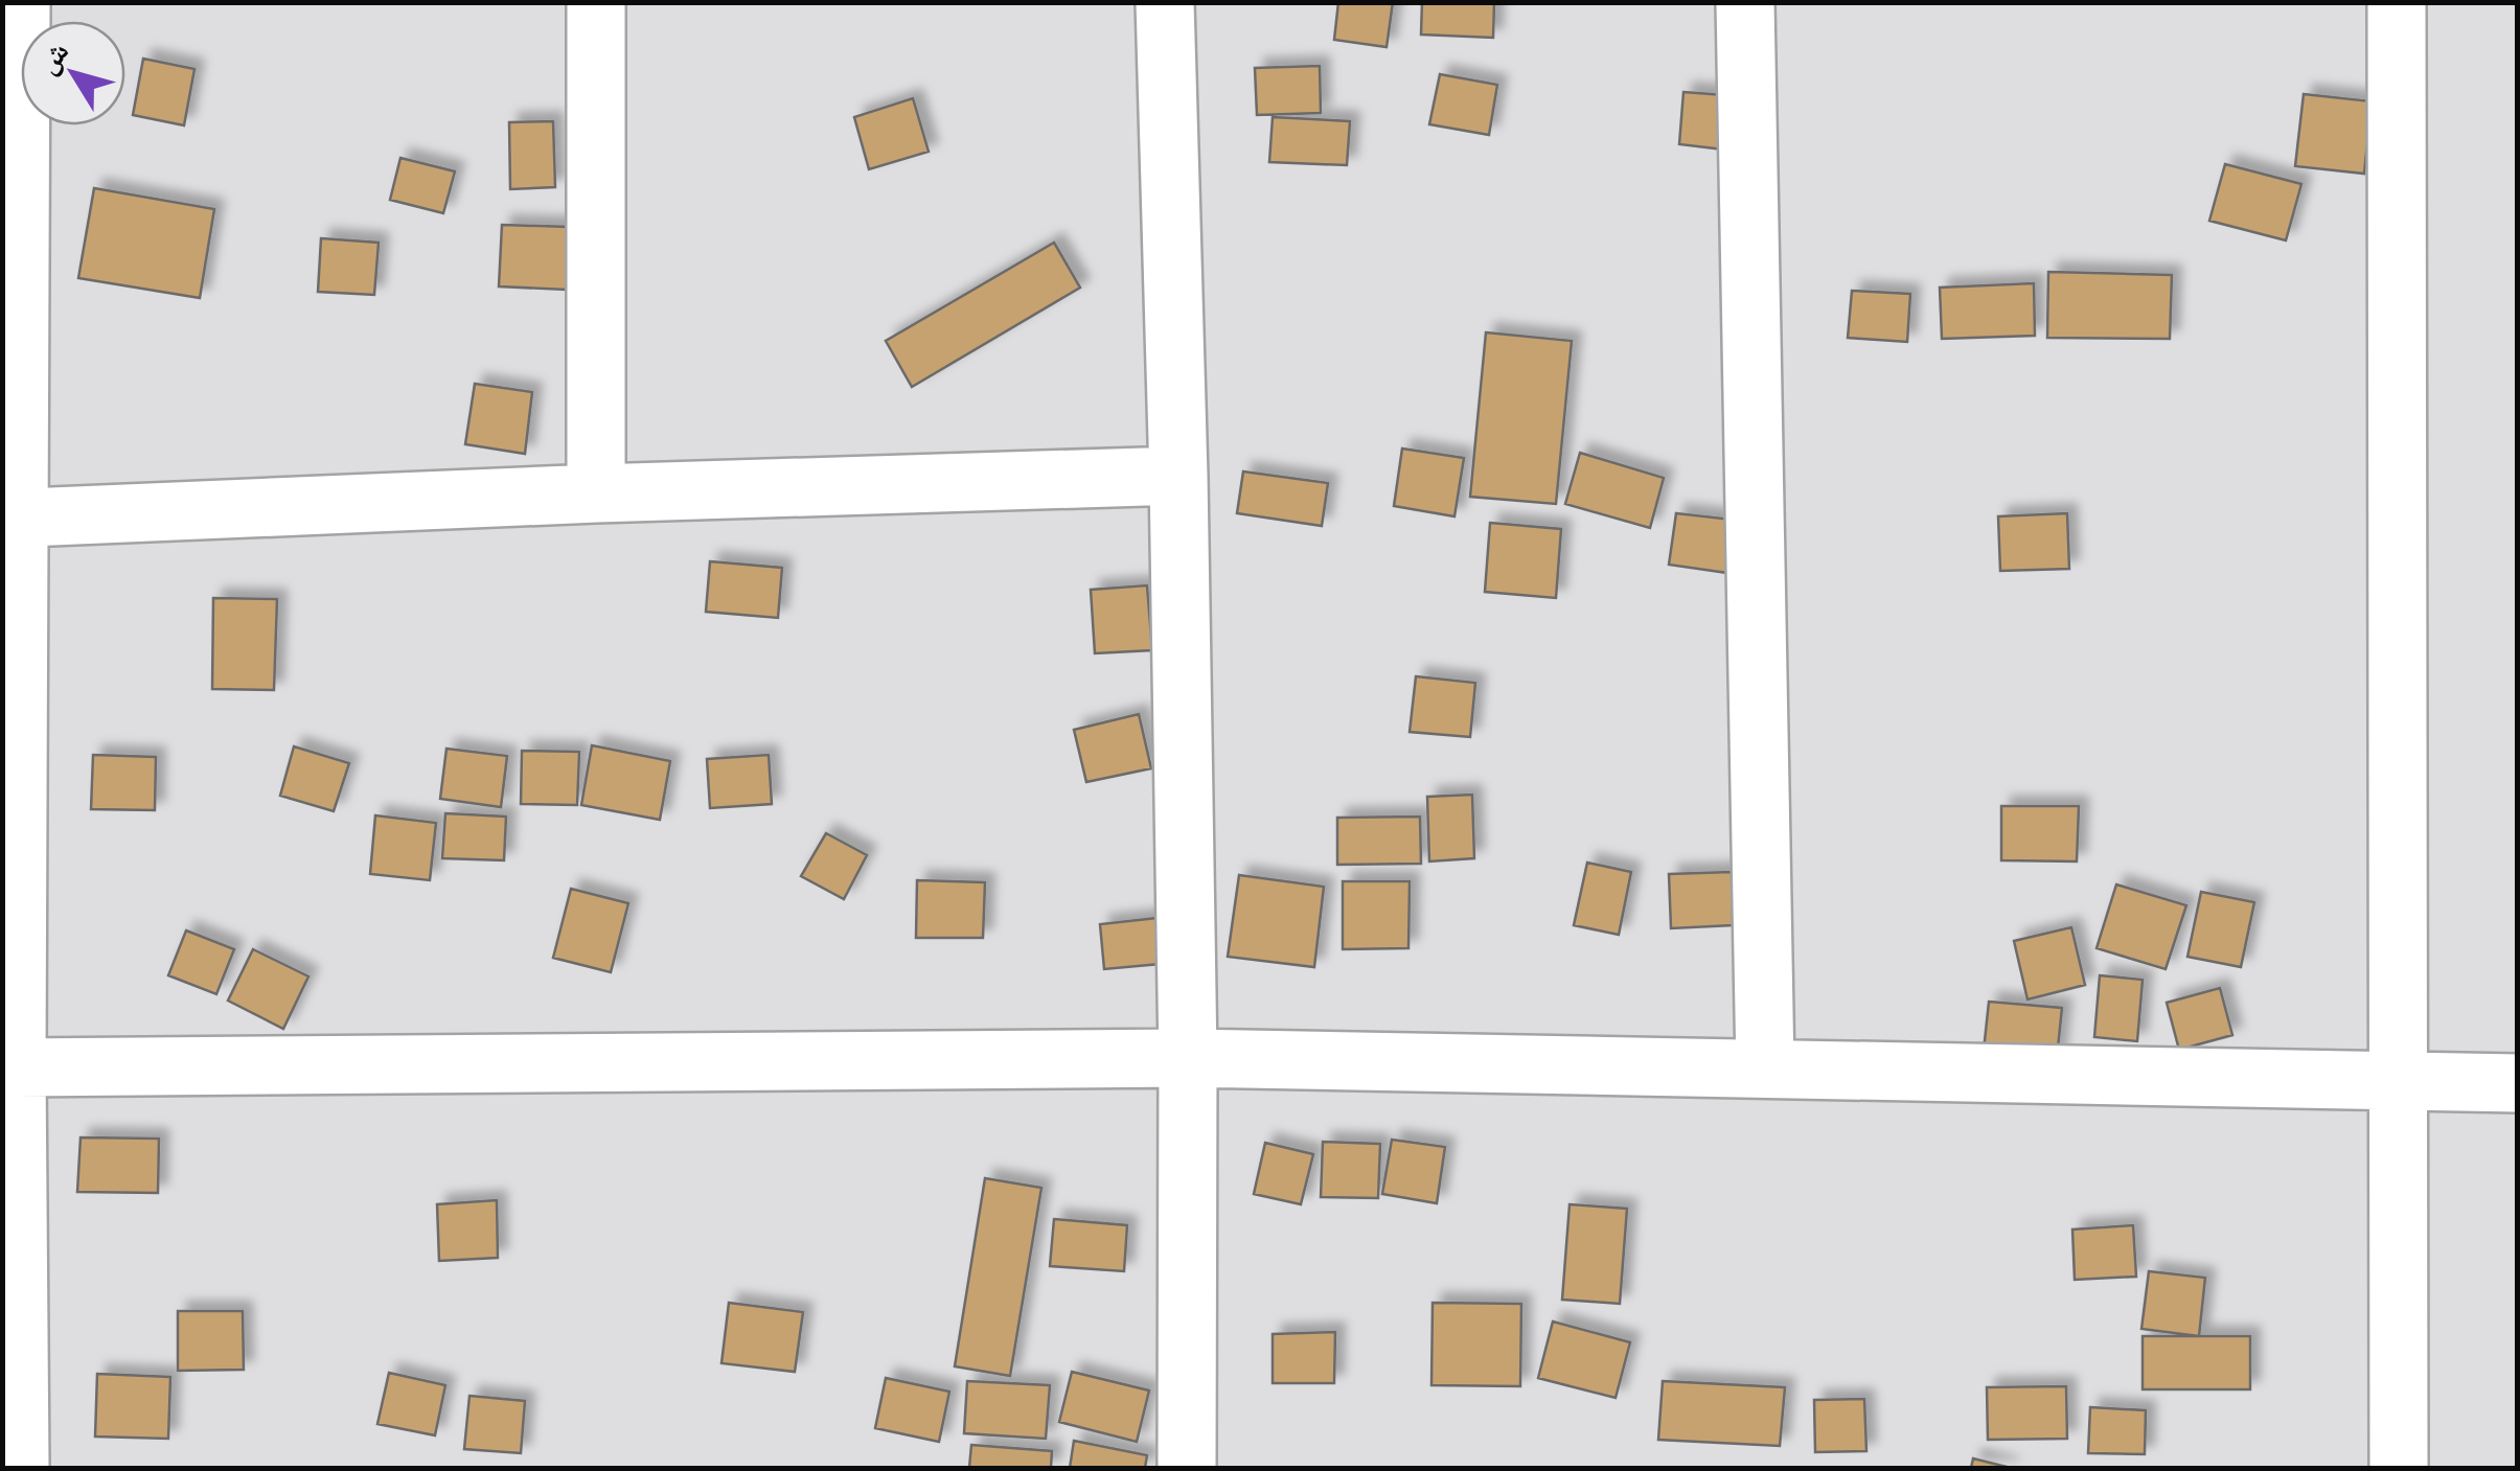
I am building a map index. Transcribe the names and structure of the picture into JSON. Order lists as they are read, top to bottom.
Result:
{
  "north": "top left"
}
